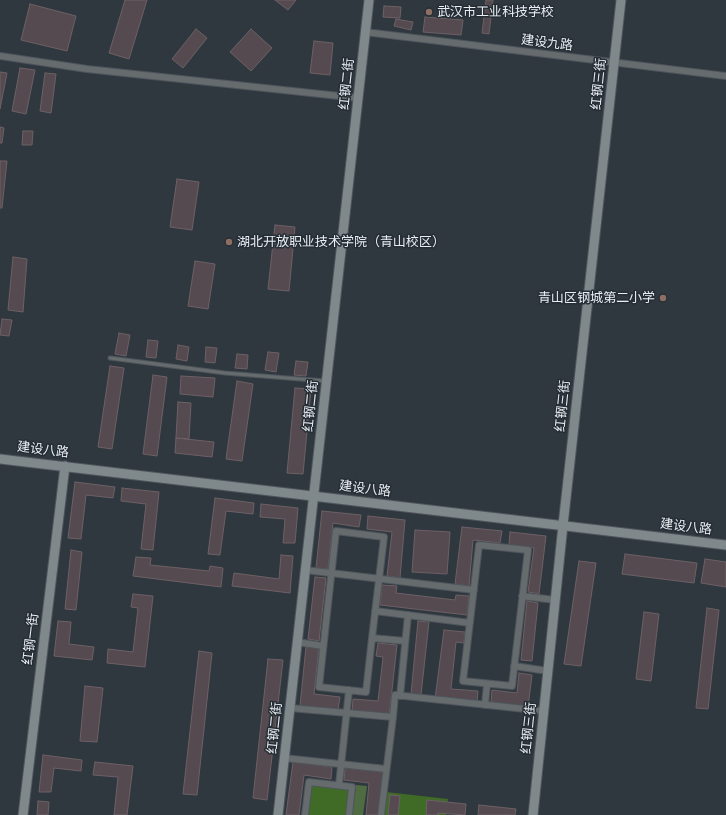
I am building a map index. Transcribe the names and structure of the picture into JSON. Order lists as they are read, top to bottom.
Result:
{
  "streets": {
    "street": [
      "建设九路",
      "红钢二街",
      "红钢三街",
      "建设八路",
      "红钢一街"
    ]
  },
  "crossings": [
    ["建设九路", "红钢二街"],
    ["建设九路", "红钢三街"],
    ["红钢二街", "建设八路"],
    ["红钢三街", "建设八路"],
    ["建设八路", "红钢一街"]
  ],
  "places": ["武汉市工业科技学校", "湖北开放职业技术学院（青山校区）", "青山区钢城第二小学"]
}
